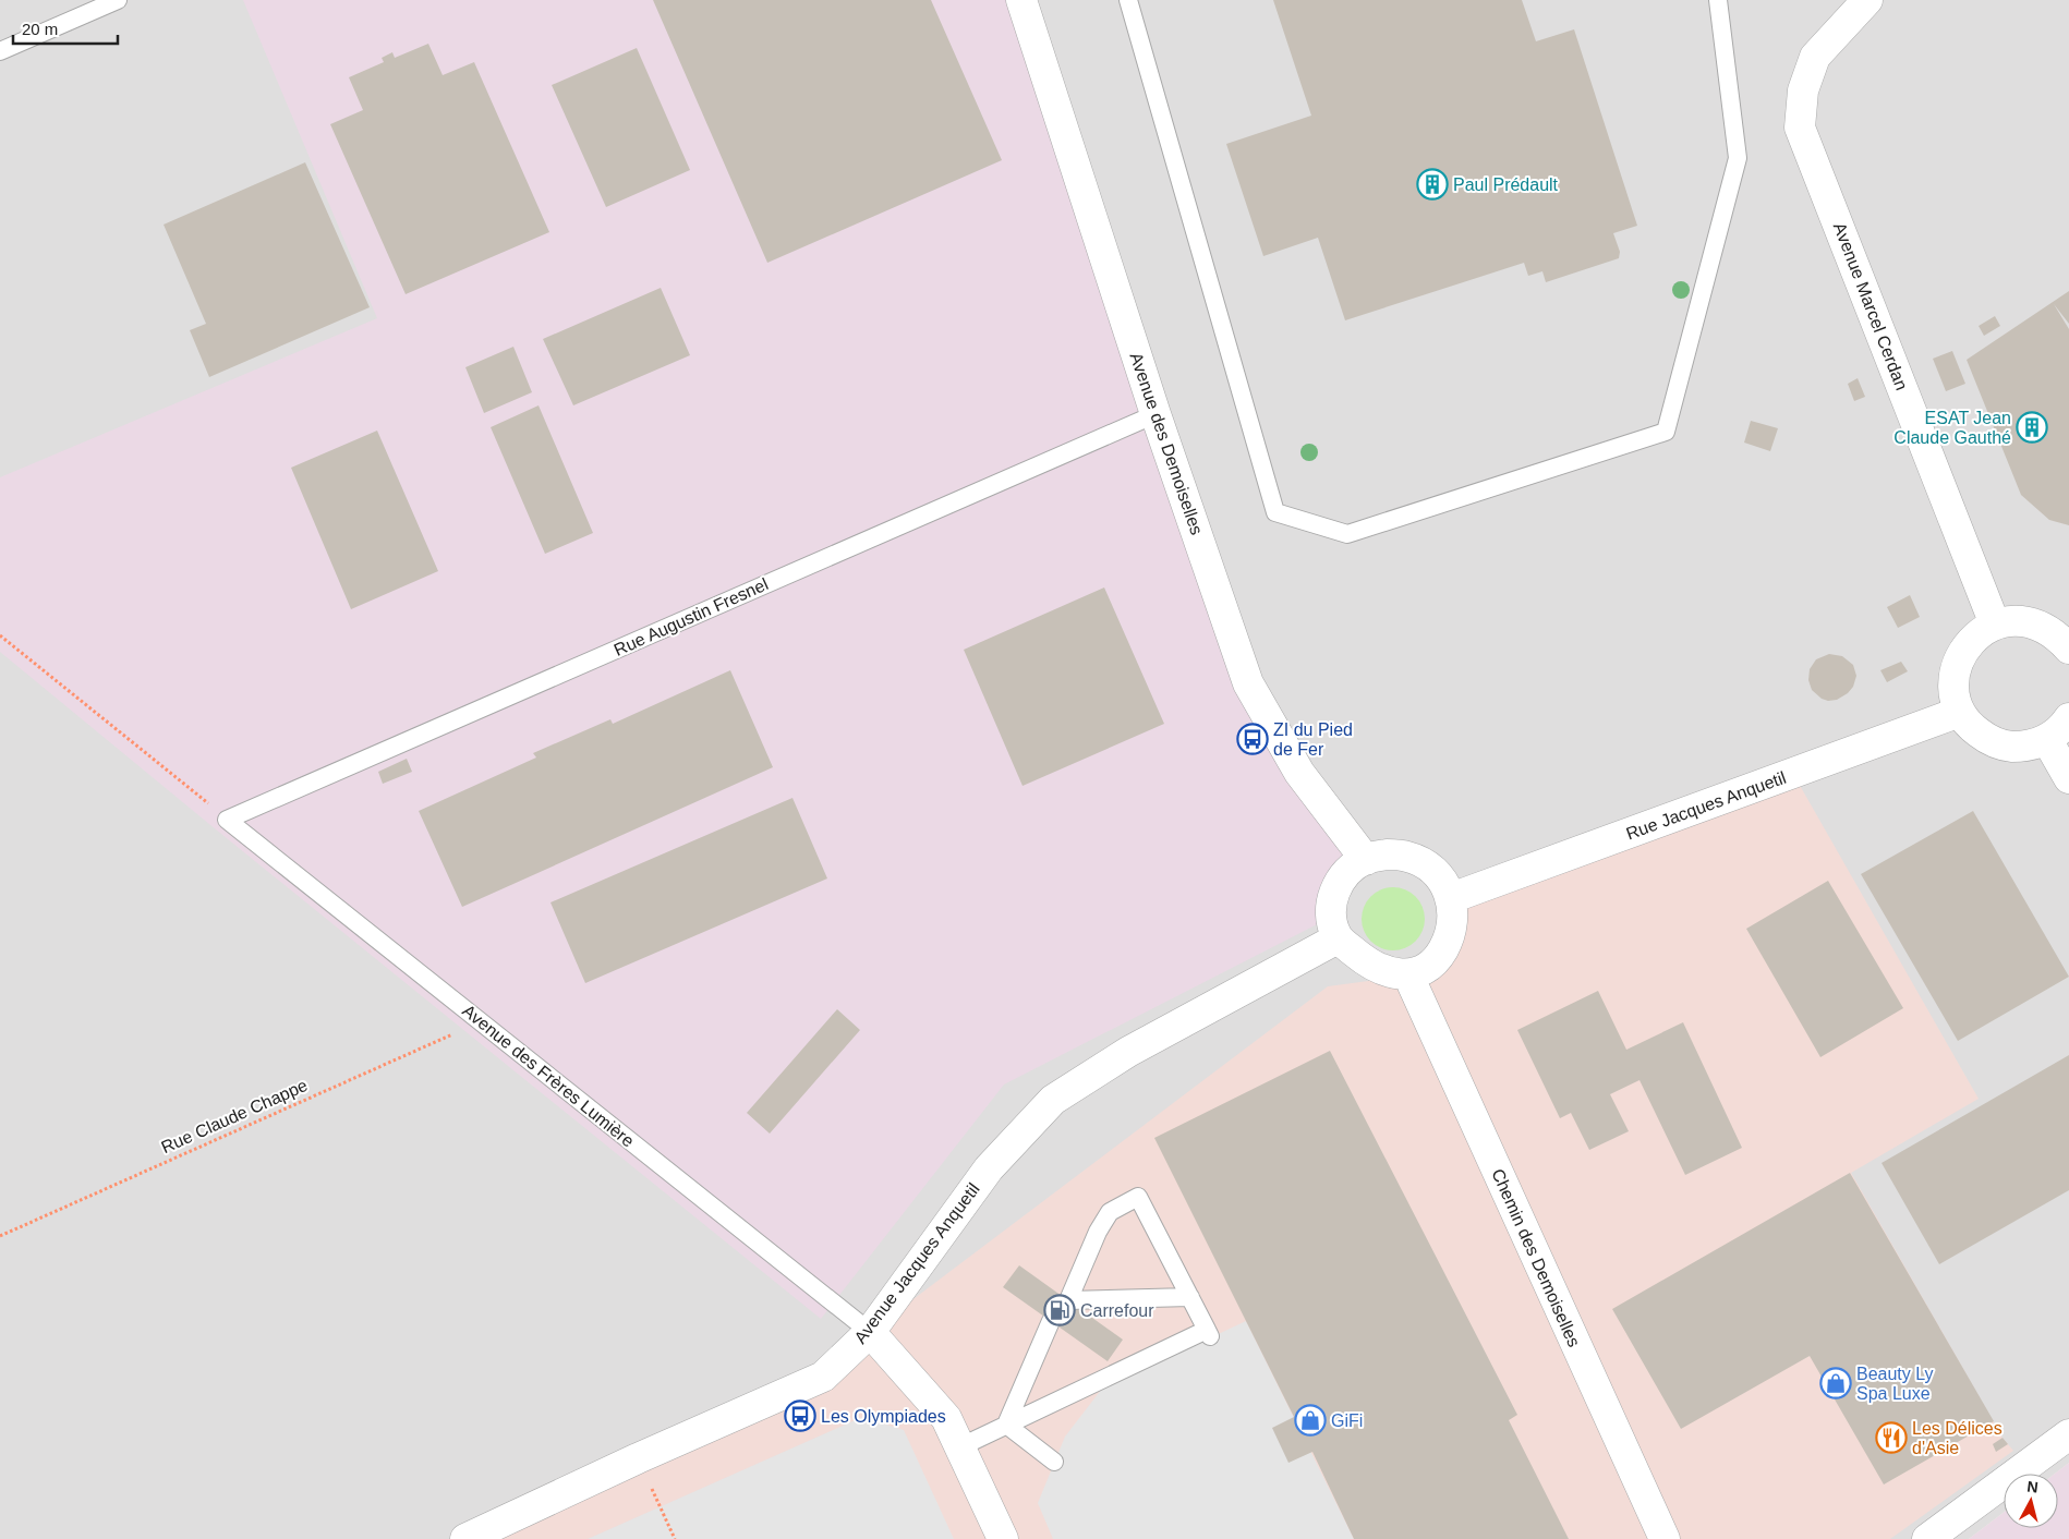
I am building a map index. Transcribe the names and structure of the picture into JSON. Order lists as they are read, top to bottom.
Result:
{
  "streets": {
    "street": [
      "Avenue Marcel Cerdan",
      "Avenue des Demoiselles",
      "Rue Jacques Anquetil",
      "Chemin des Demoiselles",
      "Avenue Jacques Anquetil"
    ],
    "lane": ["Rue Augustin Fresnel", "Avenue des Frères Lumière"],
    "path": ["Rue Claude Chappe"]
  },
  "crossings": [
    ["Avenue des Demoiselles", "Rue Augustin Fresnel"],
    ["Avenue des Demoiselles", "Rue Jacques Anquetil"],
    ["Avenue des Demoiselles", "Chemin des Demoiselles"],
    ["Avenue des Demoiselles", "Avenue Jacques Anquetil"],
    ["Rue Augustin Fresnel", "Avenue des Frères Lumière"],
    ["Rue Jacques Anquetil", "Chemin des Demoiselles"],
    ["Rue Jacques Anquetil", "Avenue Jacques Anquetil"],
    ["Avenue des Frères Lumière", "Rue Claude Chappe"],
    ["Avenue des Frères Lumière", "Avenue Jacques Anquetil"],
    ["Chemin des Demoiselles", "Avenue Jacques Anquetil"]
  ],
  "places": {
    "building": ["Paul Prédault", "ESAT Jean Claude Gauthé"],
    "bus stop": ["ZI du Pied de Fer", "Les Olympiades"],
    "fuel station": ["Carrefour"],
    "shop": ["Beauty Ly Spa Luxe", "GiFi"],
    "restaurant": ["Les Délices d'Asie"]
  },
  "scale_bar": "20 m",
  "north": "top"
}
